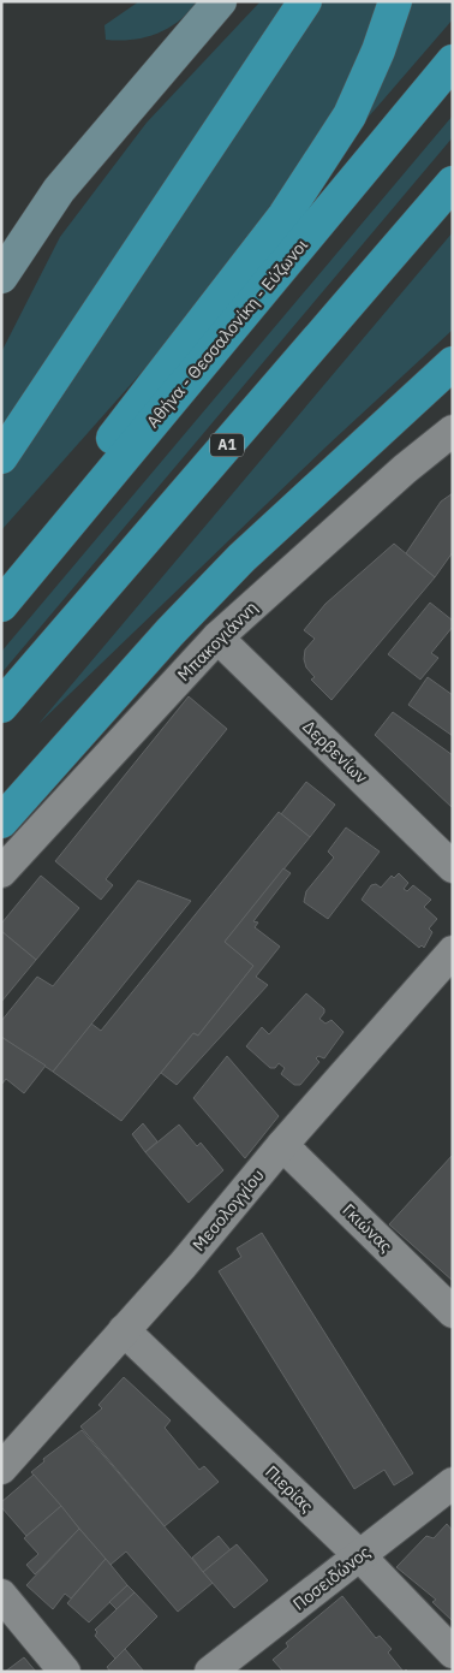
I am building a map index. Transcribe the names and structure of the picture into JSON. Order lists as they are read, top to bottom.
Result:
{
  "streets": {
    "highway": ["Αθήνα - Θεσσαλονίκη - Εύζωνοι", "Α1"],
    "street": [
      "Μπακογιάννη",
      "Δερβενίων",
      "Μεσολογγίου",
      "Γκιώνας",
      "Πιερίας",
      "Ποσειδώνος"
    ]
  },
  "crossings": [
    ["Μπακογιάννη", "Δερβενίων"],
    ["Μεσολογγίου", "Γκιώνας"],
    ["Μεσολογγίου", "Πιερίας"],
    ["Πιερίας", "Ποσειδώνος"]
  ]
}
